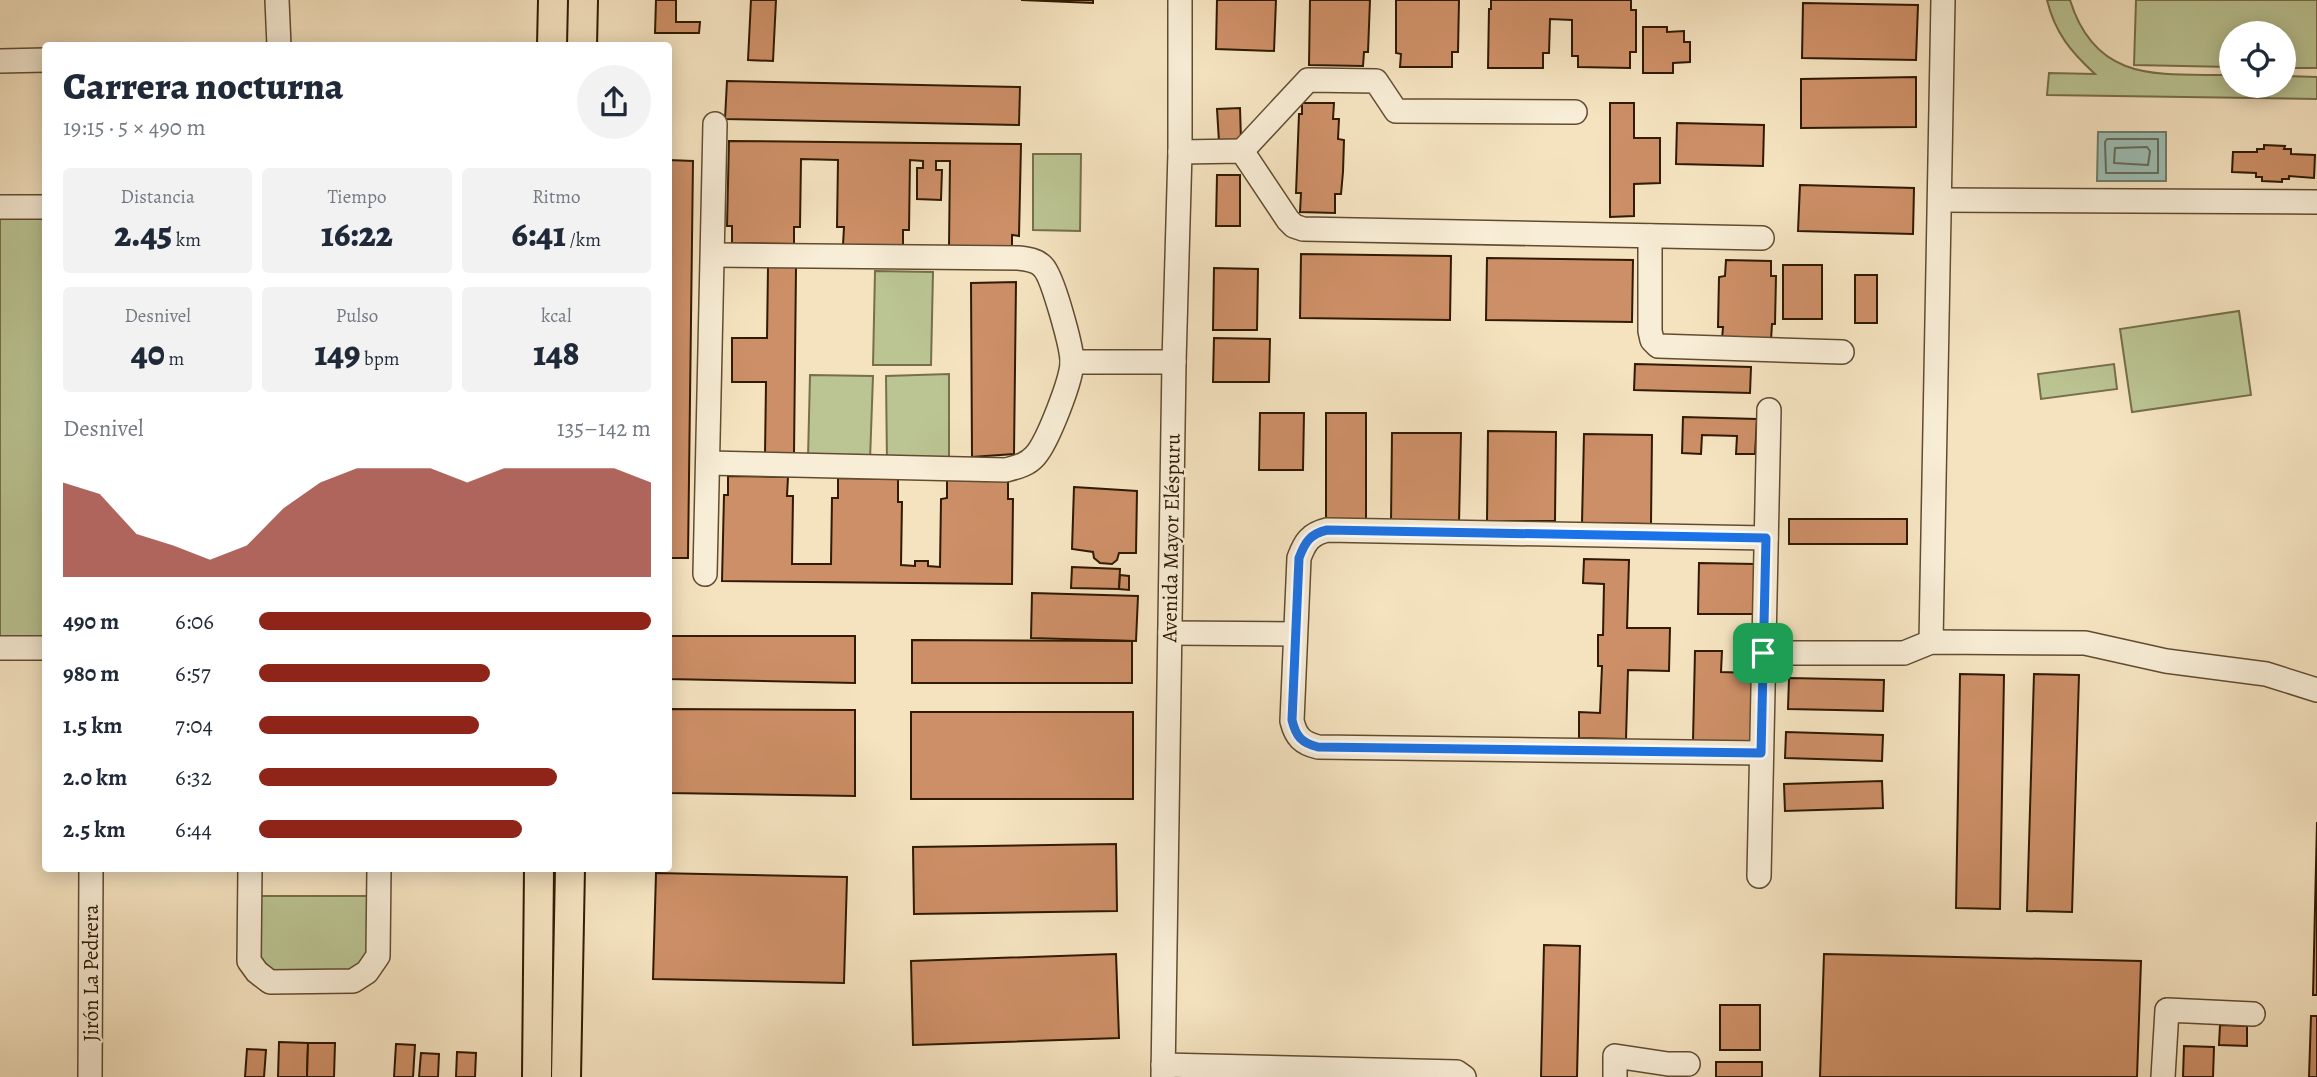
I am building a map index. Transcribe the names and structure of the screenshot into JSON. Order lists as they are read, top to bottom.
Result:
{
  "streets": {
    "street": ["Avenida Mayor Eléspuru", "Jirón La Pedrera"]
  },
  "page": {
    "heading": ["Carrera nocturna", "19:15 · 5 × 490 m"],
    "stats": [
      ["Distancia", "2.45 km"],
      ["Tiempo", "16:22"],
      ["Ritmo", "6:41 /km"],
      ["Desnivel", "40 m"],
      ["Pulso", "149 bpm"],
      ["kcal", "148"]
    ],
    "chart": ["Desnivel", "135–142 m"],
    "list": [
      {
        "name": "490 m",
        "note": "6:06"
      },
      {
        "name": "980 m",
        "note": "6:57"
      },
      {
        "name": "1.5 km",
        "note": "7:04"
      },
      {
        "name": "2.0 km",
        "note": "6:32"
      },
      {
        "name": "2.5 km",
        "note": "6:44"
      }
    ]
  }
}
